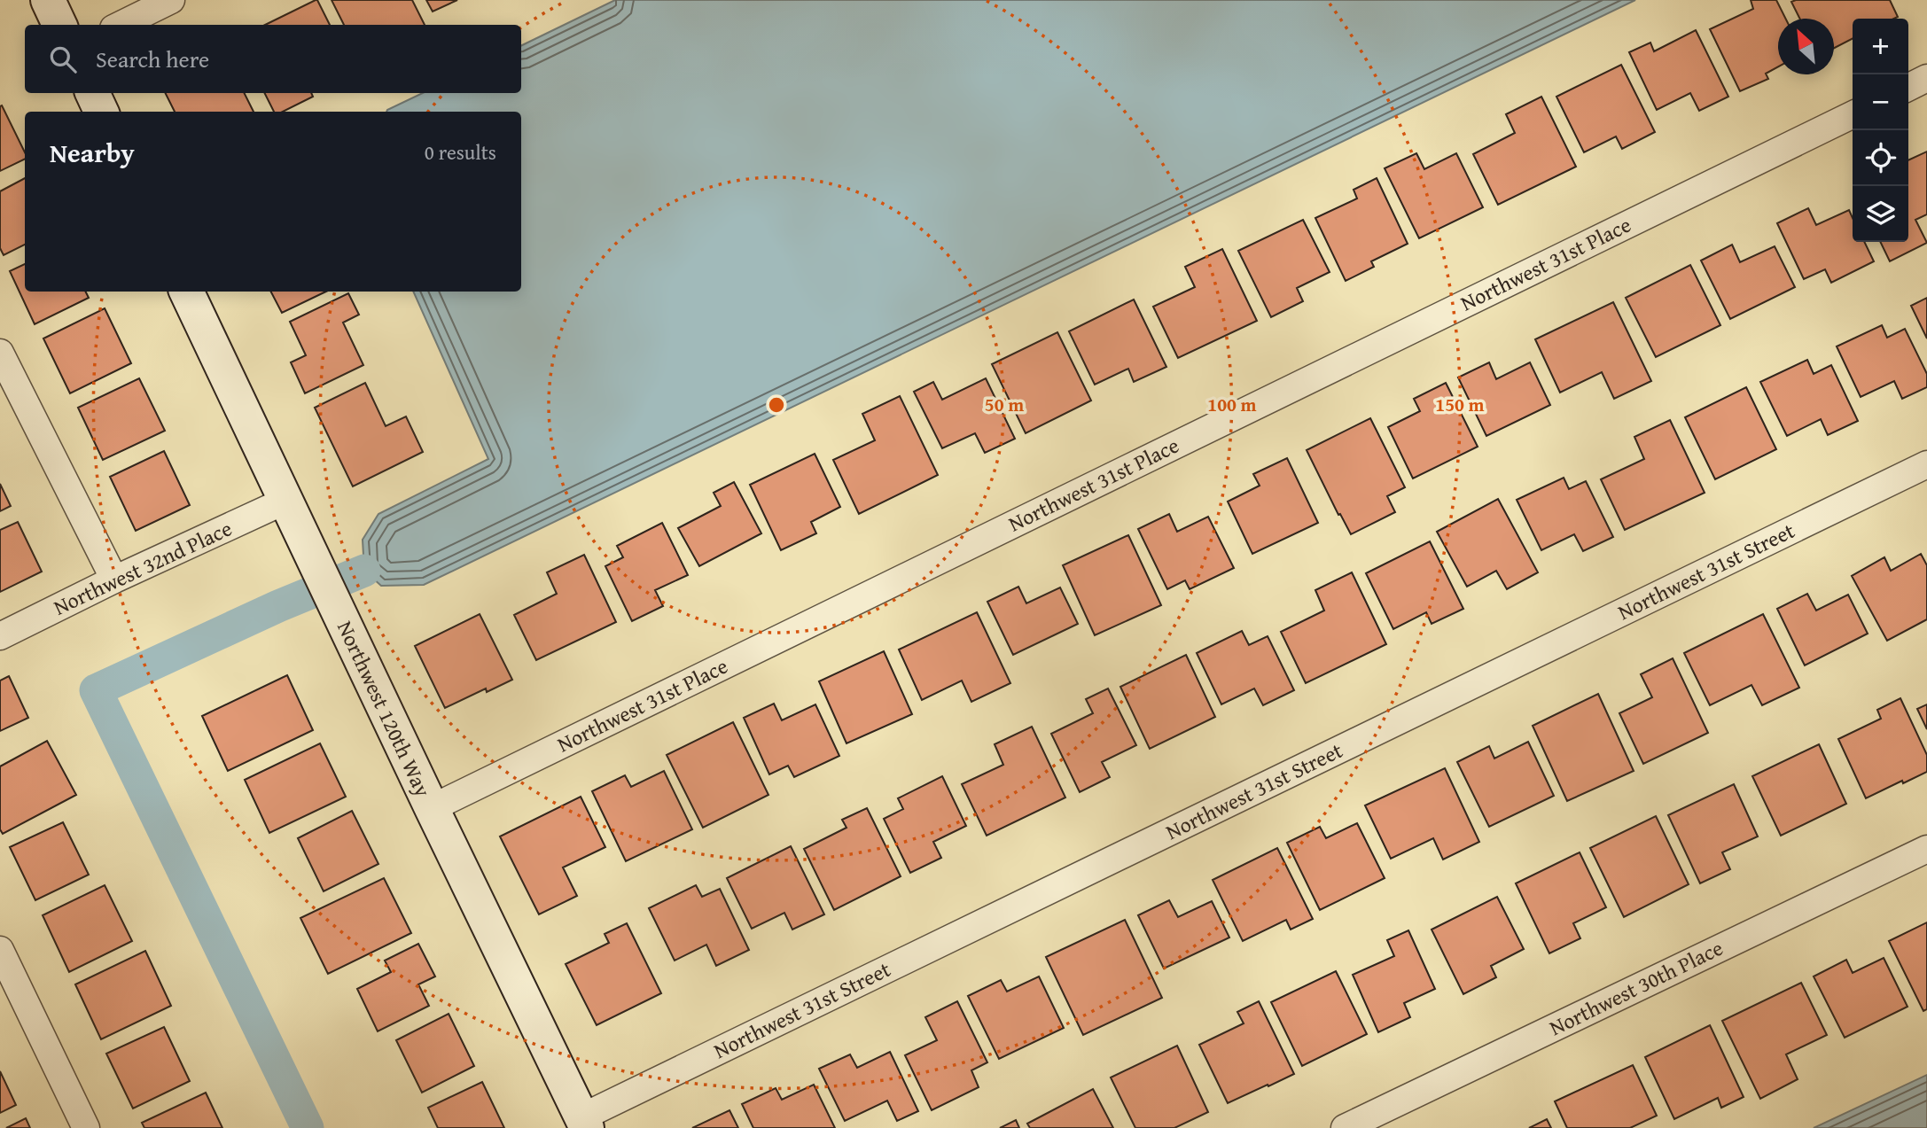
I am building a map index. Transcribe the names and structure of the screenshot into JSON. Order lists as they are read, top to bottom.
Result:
{
  "streets": {
    "street": [
      "Northwest 31st Place",
      "Northwest 32nd Place",
      "Northwest 31st Street",
      "Northwest 120th Way",
      "Northwest 30th Place"
    ]
  },
  "crossings": [
    ["Northwest 31st Place", "Northwest 120th Way"],
    ["Northwest 32nd Place", "Northwest 120th Way"],
    ["Northwest 31st Street", "Northwest 120th Way"]
  ],
  "north": "top left",
  "page": {
    "map_buttons": ["+", "−"],
    "search": "Search here",
    "heading": ["Nearby", "0 results"]
  },
  "rings": ["50 m", "100 m", "150 m"]
}
